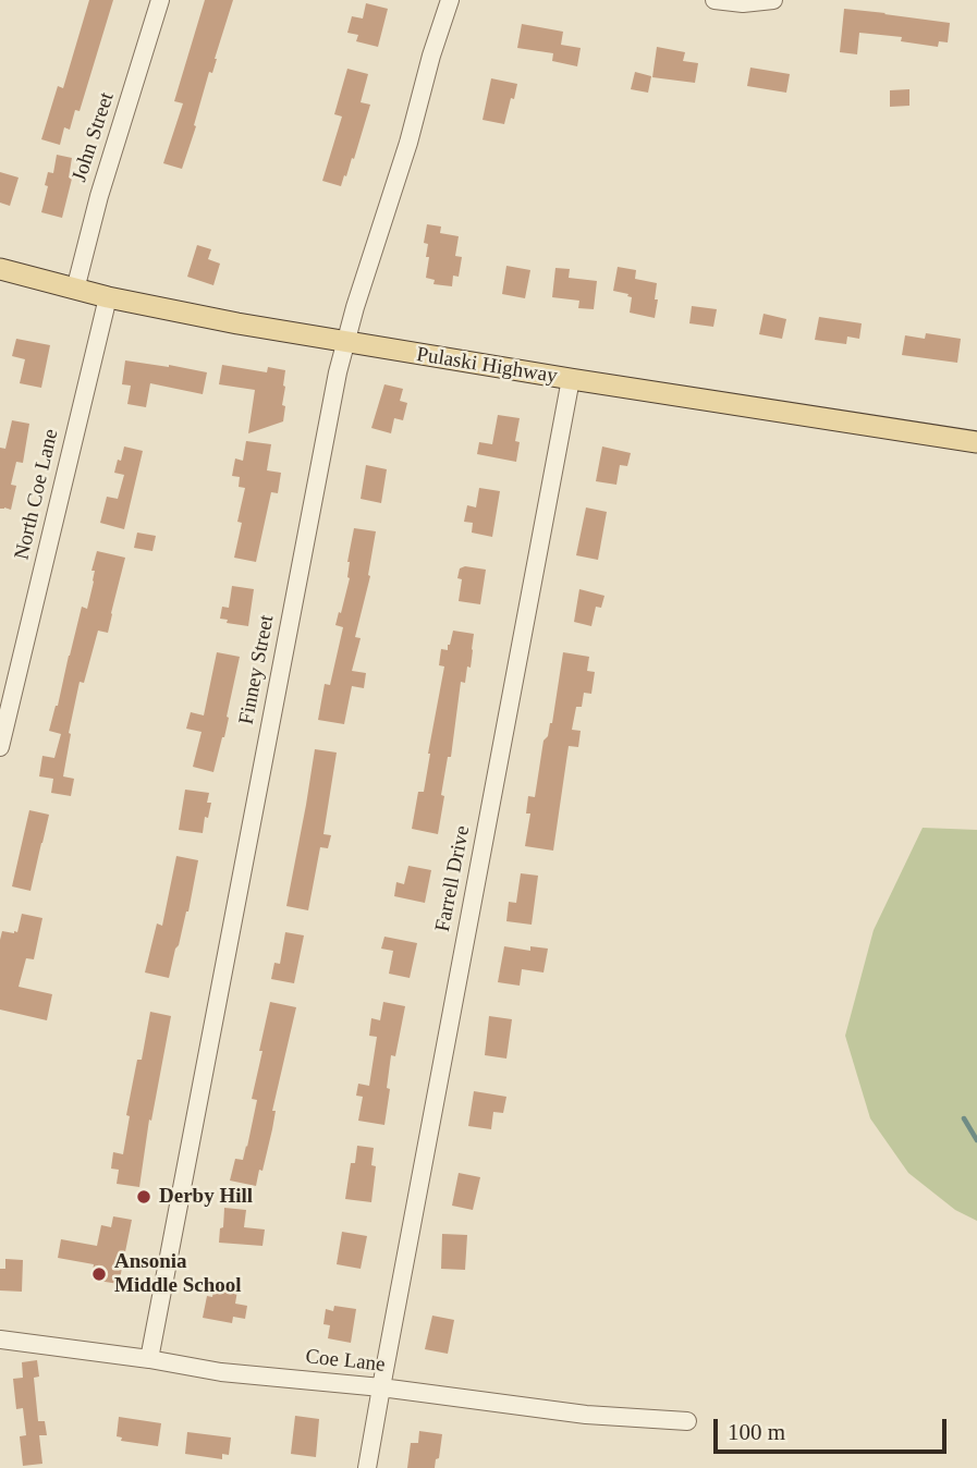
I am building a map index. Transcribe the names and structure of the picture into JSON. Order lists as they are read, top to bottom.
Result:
{
  "streets": {
    "main road": ["Pulaski Highway"],
    "street": [
      "John Street",
      "North Coe Lane",
      "Finney Street",
      "Farrell Drive",
      "Coe Lane"
    ]
  },
  "crossings": [
    ["John Street", "Pulaski Highway"],
    ["Pulaski Highway", "North Coe Lane"],
    ["Pulaski Highway", "Finney Street"],
    ["Pulaski Highway", "Farrell Drive"],
    ["Finney Street", "Coe Lane"],
    ["Farrell Drive", "Coe Lane"]
  ],
  "places": ["Derby Hill", "Ansonia Middle School"],
  "scale_bar": "100 m"
}
